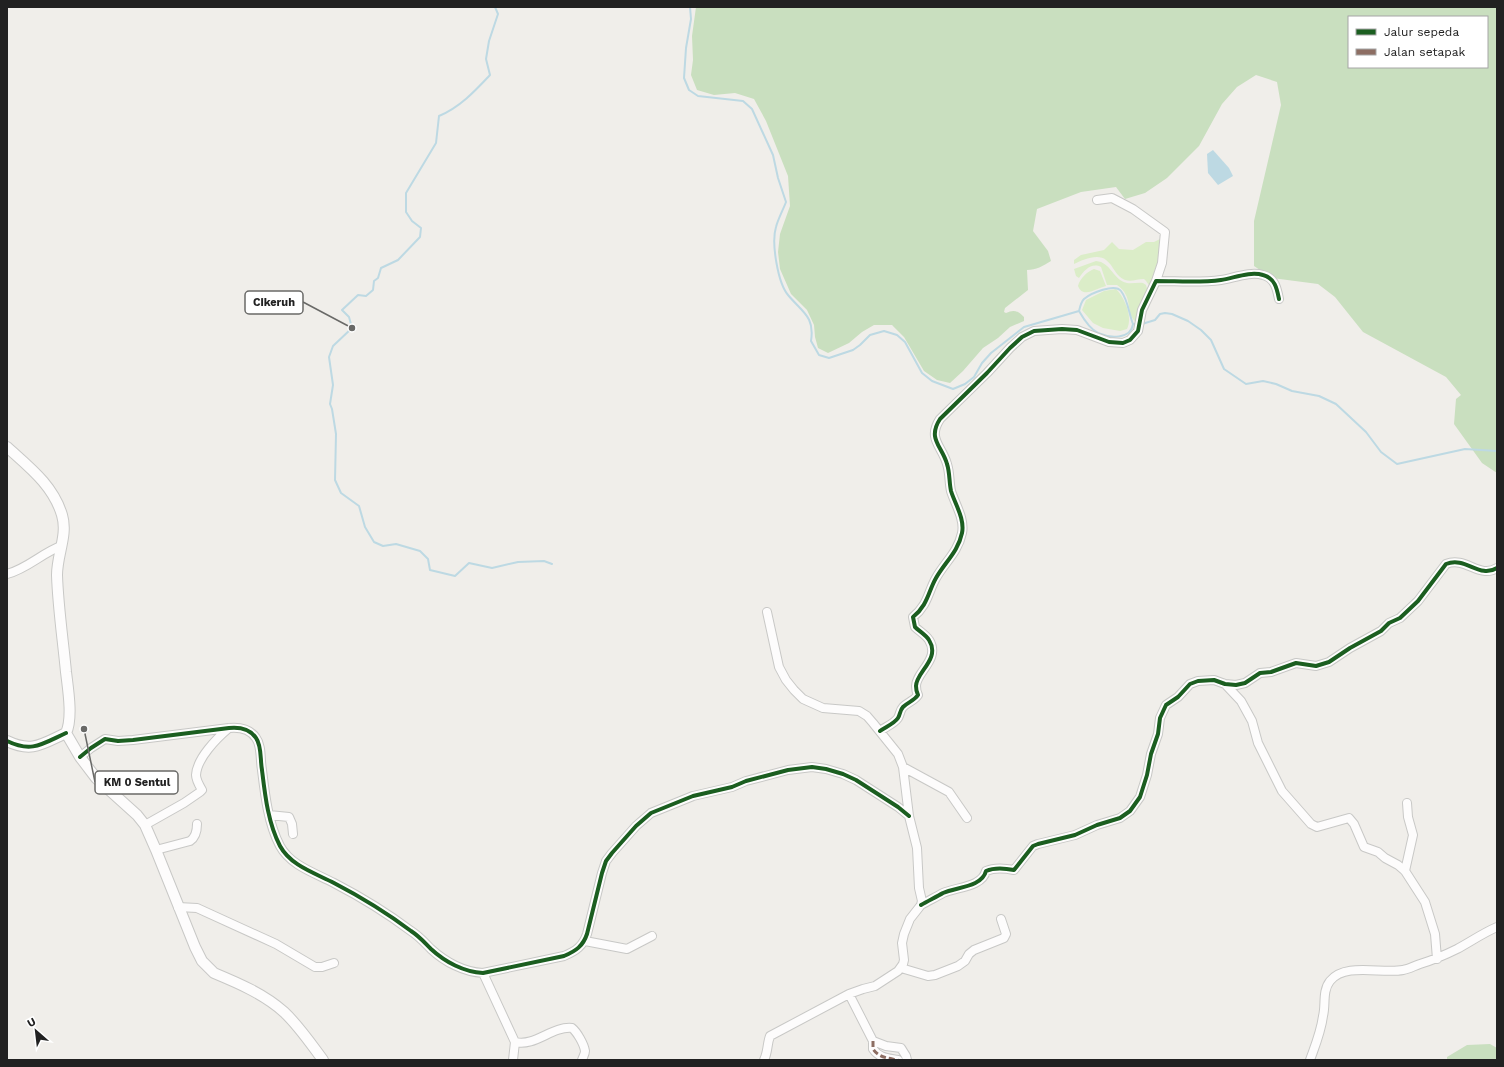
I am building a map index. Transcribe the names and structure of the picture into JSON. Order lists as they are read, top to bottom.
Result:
{
  "places": ["Cikeruh", "KM 0 Sentul"],
  "legend": ["Jalur sepeda", "Jalan setapak"],
  "north": "top left"
}
